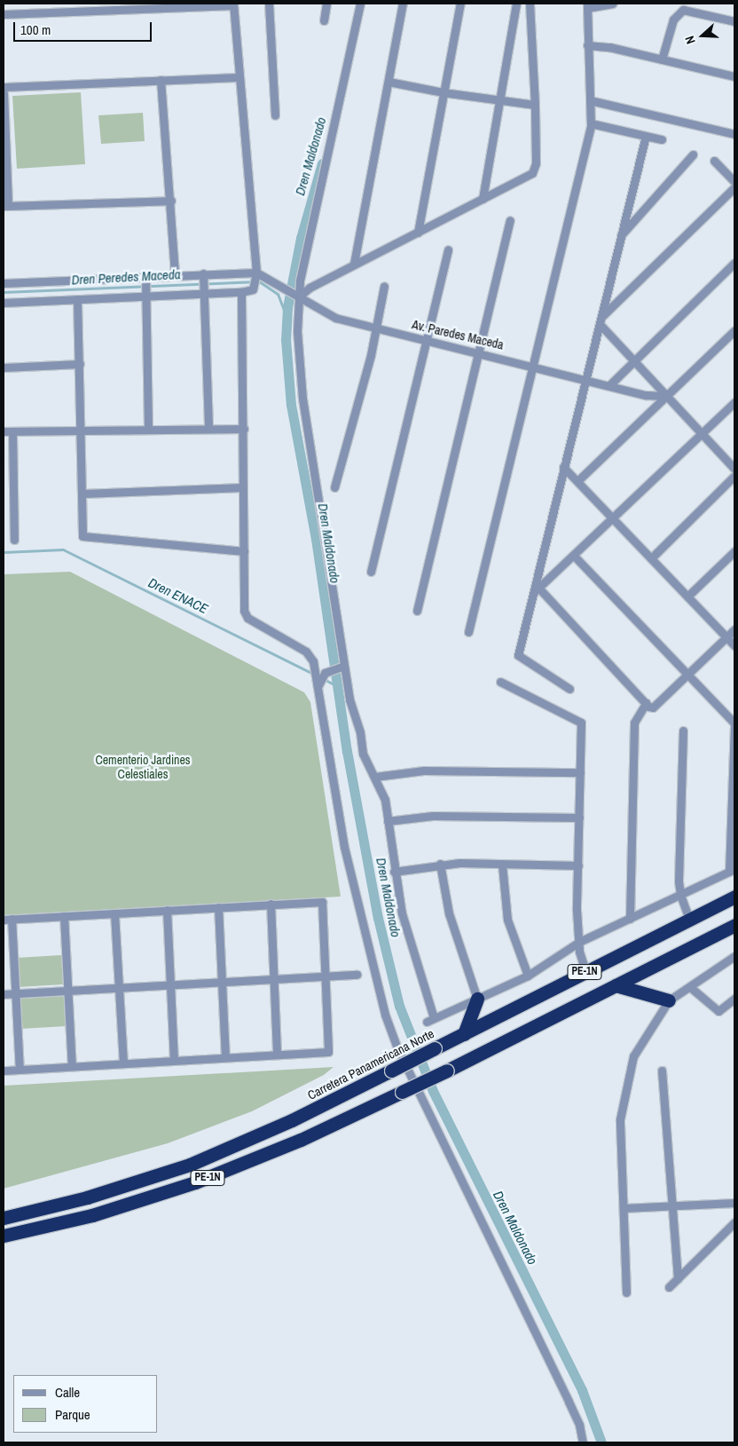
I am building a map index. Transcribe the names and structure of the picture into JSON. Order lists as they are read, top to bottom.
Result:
{
  "streets": {
    "highway": ["PE-1N", "Carretera Panamericana Norte"],
    "street": ["Av. Paredes Maceda"]
  },
  "water": ["Dren Maldonado", "Dren Peredes Maceda", "Dren ENACE"],
  "parks": ["Cementerio Jardines Celestiales"],
  "legend": ["Calle", "Parque"],
  "scale_bar": "100 m",
  "north": "left"
}
